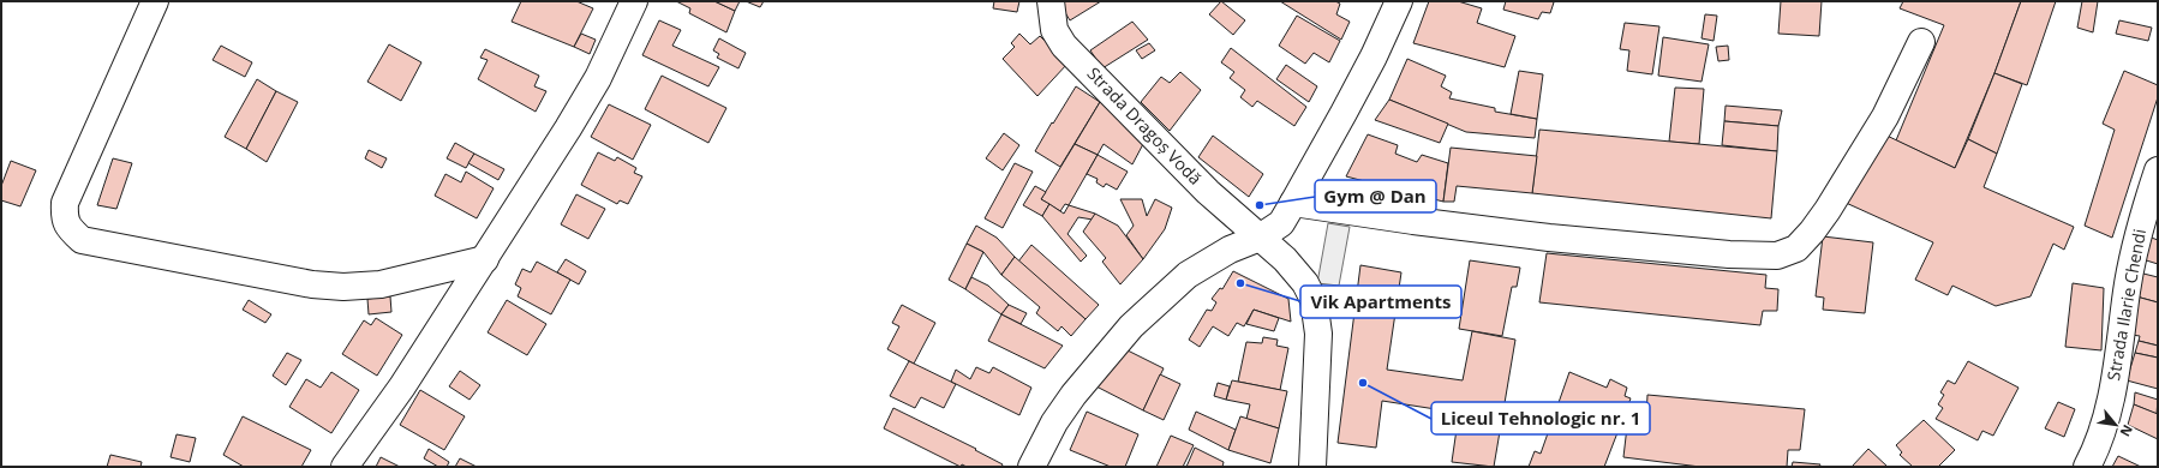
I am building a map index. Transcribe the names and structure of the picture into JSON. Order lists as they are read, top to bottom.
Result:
{
  "streets": {
    "street": ["Strada Dragoș Vodă", "Strada Ilarie Chendi"]
  },
  "places": ["Gym @ Dan", "Vik Apartments", "Liceul Tehnologic nr. 1"],
  "north": "bottom right"
}
